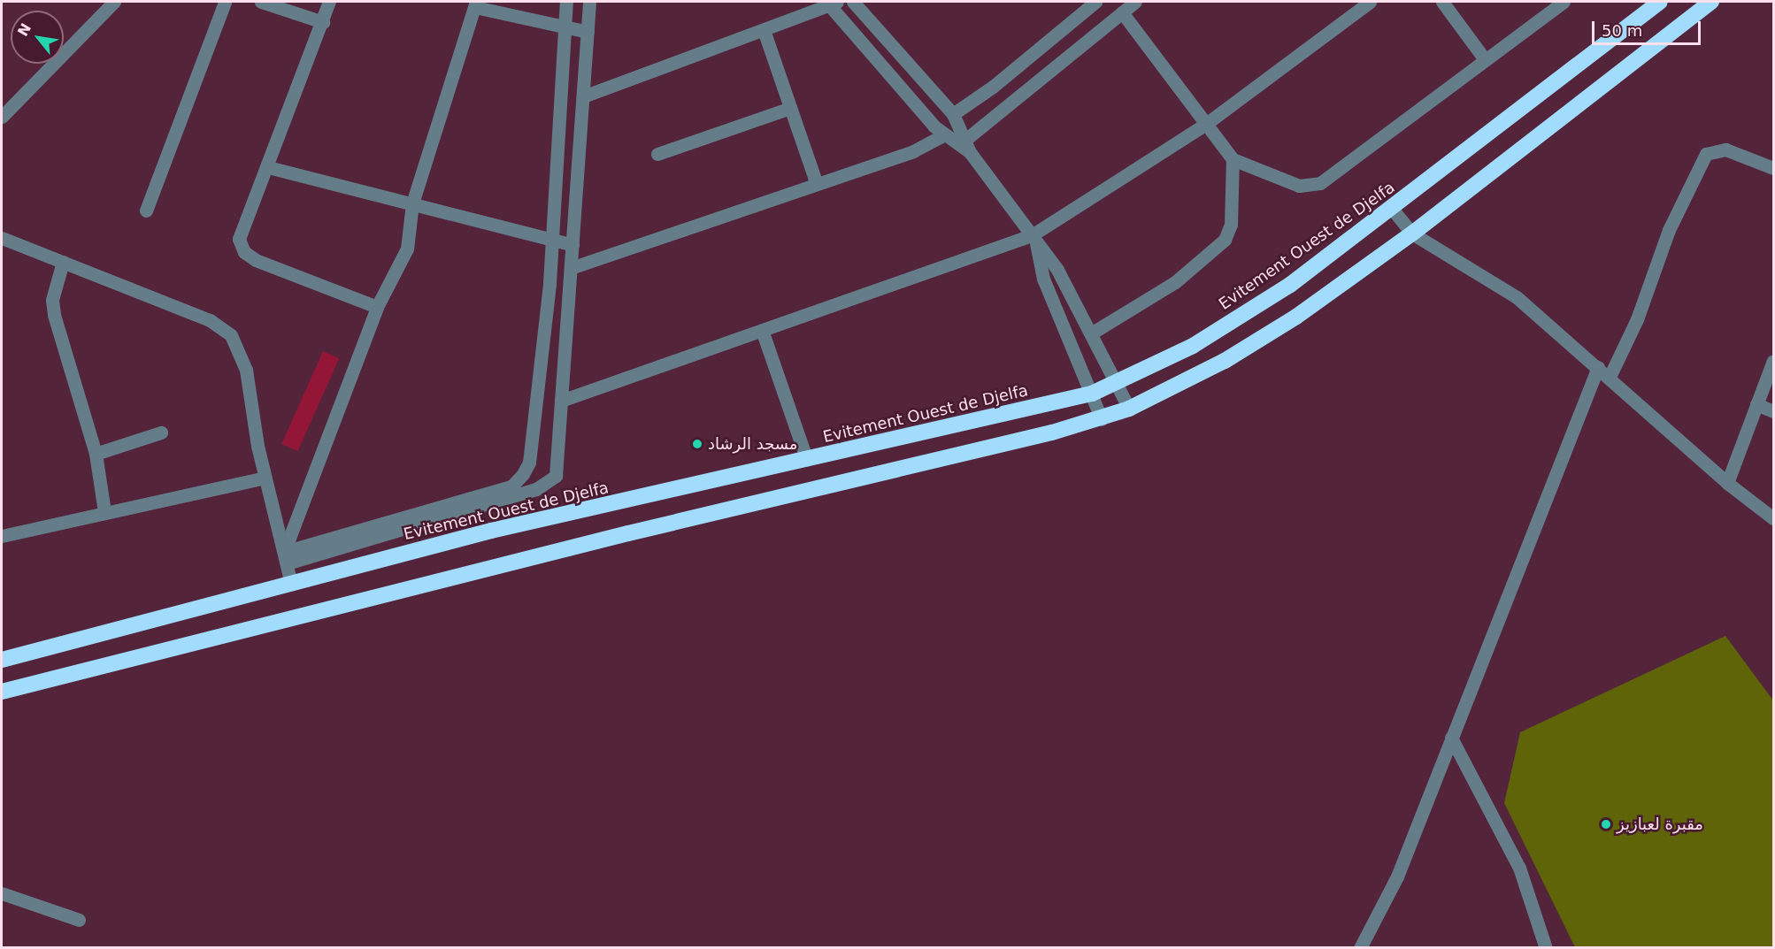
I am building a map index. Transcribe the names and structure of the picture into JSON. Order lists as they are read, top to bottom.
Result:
{
  "streets": {
    "highway": ["Evitement Ouest de Djelfa"]
  },
  "places": ["مسجد الرشاد", "مقبرة لعبازيز"],
  "scale_bar": "50 m",
  "north": "top left"
}
